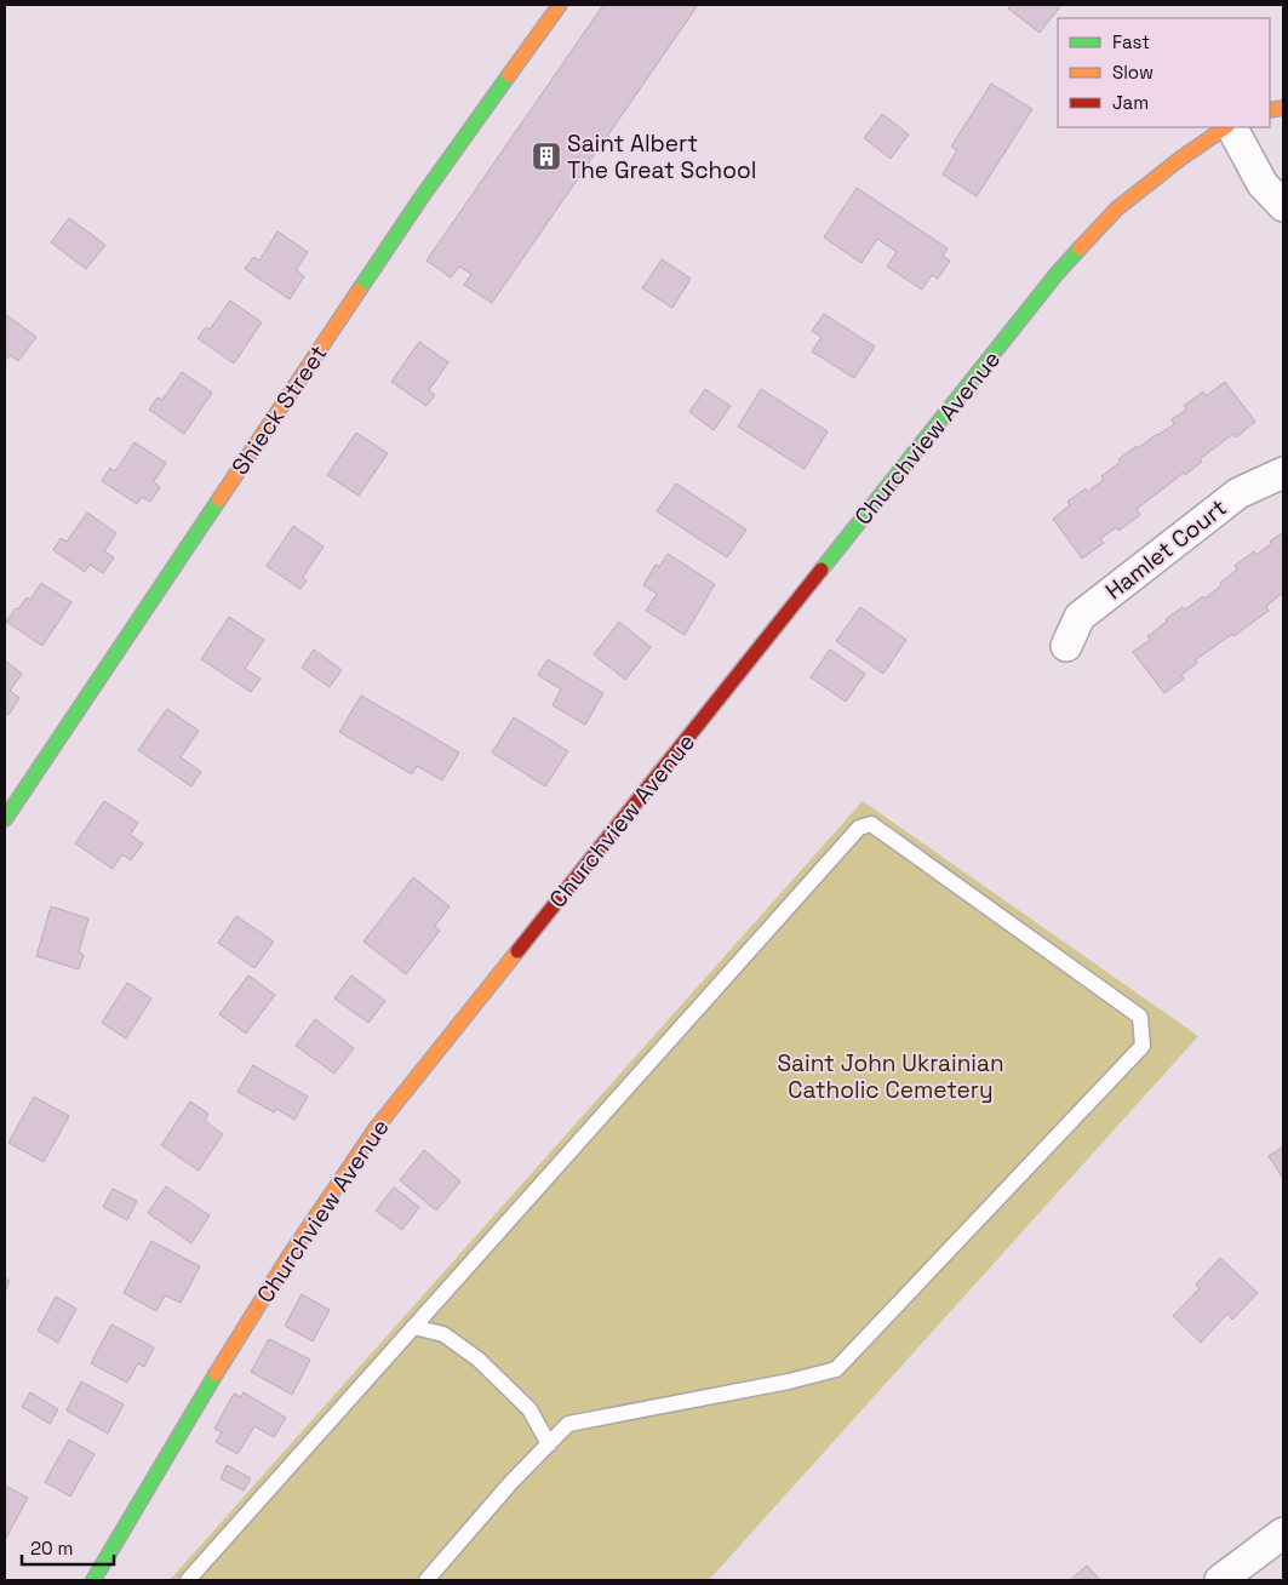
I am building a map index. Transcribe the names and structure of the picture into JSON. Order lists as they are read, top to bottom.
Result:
{
  "streets": {
    "street": ["Shieck Street", "Churchview Avenue", "Hamlet Court"]
  },
  "parks": ["Saint John Ukrainian Catholic Cemetery"],
  "places": {
    "building": ["Saint Albert The Great School"]
  },
  "legend": ["Fast", "Slow", "Jam"],
  "scale_bar": "20 m"
}
